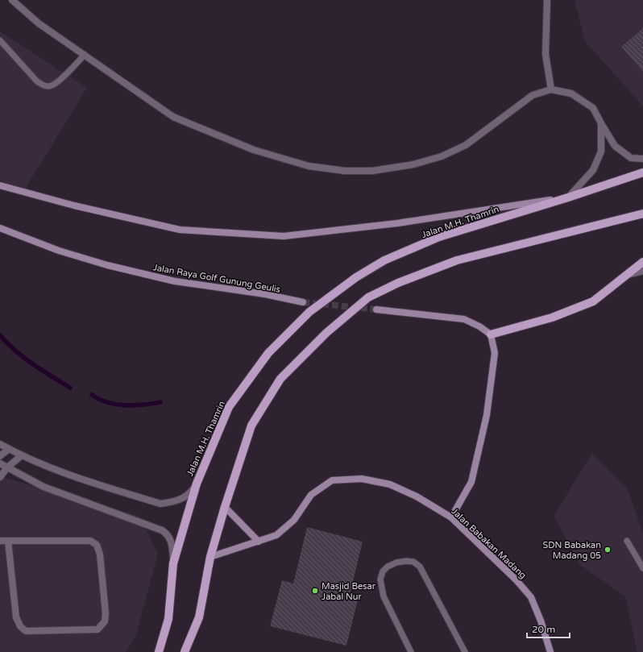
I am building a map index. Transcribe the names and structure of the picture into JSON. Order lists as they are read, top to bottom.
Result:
{
  "streets": {
    "main road": ["Jalan M.H. Thamrin", "Jalan Raya Golf Gunung Geulis", "Jalan Babakan Madang"]
  },
  "places": ["SDN Babakan Madang 05", "Masjid Besar Jabal Nur"],
  "scale_bar": "20 m"
}
